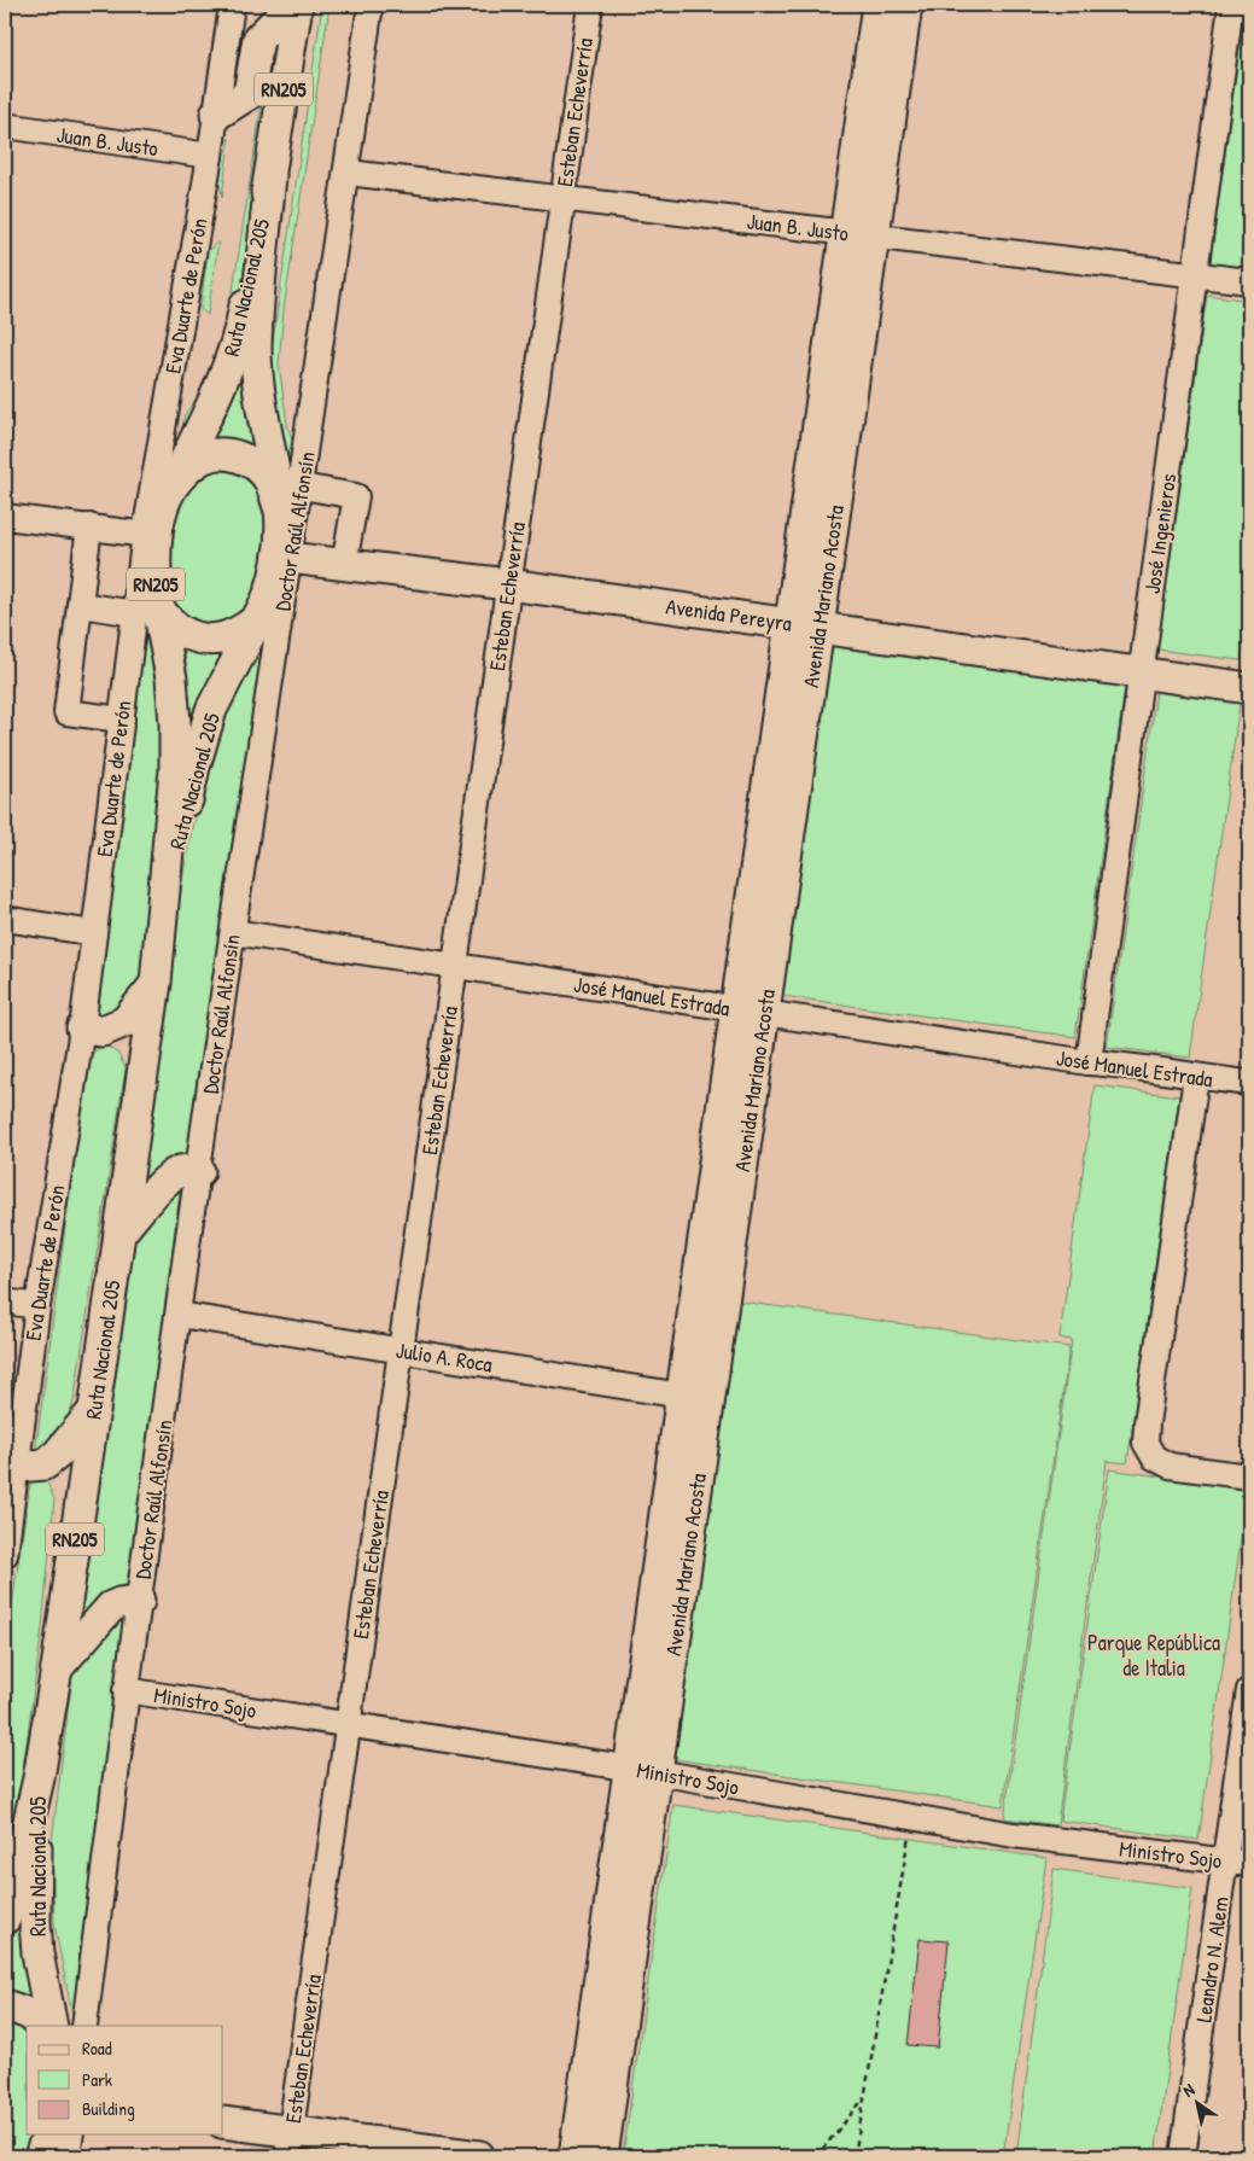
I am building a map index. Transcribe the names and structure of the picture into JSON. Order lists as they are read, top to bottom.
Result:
{
  "streets": {
    "main road": [
      "RN205",
      "Ruta Nacional 205",
      "Avenida Mariano Acosta",
      "Avenida Pereyra"
    ],
    "street": [
      "Esteban Echeverría",
      "Juan B. Justo",
      "Eva Duarte de Perón",
      "Doctor Raúl Alfonsín",
      "José Ingenieros",
      "José Manuel Estrada",
      "Julio A. Roca",
      "Ministro Sojo",
      "Leandro N. Alem"
    ]
  },
  "crossings": [
    ["RN205", "Ruta Nacional 205"],
    ["RN205", "Eva Duarte de Perón"],
    ["RN205", "Doctor Raúl Alfonsín"],
    ["RN205", "Avenida Pereyra"],
    ["Esteban Echeverría", "Juan B. Justo"],
    ["Esteban Echeverría", "Avenida Pereyra"],
    ["Esteban Echeverría", "José Manuel Estrada"],
    ["Esteban Echeverría", "Julio A. Roca"],
    ["Esteban Echeverría", "Ministro Sojo"],
    ["Juan B. Justo", "Eva Duarte de Perón"],
    ["Juan B. Justo", "Doctor Raúl Alfonsín"],
    ["Juan B. Justo", "José Ingenieros"],
    ["Juan B. Justo", "Avenida Mariano Acosta"],
    ["Ruta Nacional 205", "Eva Duarte de Perón"],
    ["Ruta Nacional 205", "Doctor Raúl Alfonsín"],
    ["Ruta Nacional 205", "Avenida Pereyra"],
    ["Eva Duarte de Perón", "Doctor Raúl Alfonsín"],
    ["Eva Duarte de Perón", "Avenida Pereyra"],
    ["Doctor Raúl Alfonsín", "Avenida Pereyra"],
    ["Doctor Raúl Alfonsín", "José Manuel Estrada"],
    ["Doctor Raúl Alfonsín", "Julio A. Roca"],
    ["Doctor Raúl Alfonsín", "Ministro Sojo"],
    ["José Ingenieros", "Avenida Pereyra"],
    ["José Ingenieros", "José Manuel Estrada"],
    ["Avenida Mariano Acosta", "Avenida Pereyra"],
    ["Avenida Mariano Acosta", "José Manuel Estrada"],
    ["Avenida Mariano Acosta", "Julio A. Roca"],
    ["Avenida Mariano Acosta", "Ministro Sojo"],
    ["Ministro Sojo", "Leandro N. Alem"]
  ],
  "parks": ["Parque República de Italia"],
  "legend": ["Road", "Park", "Building"],
  "north": "top left"
}
